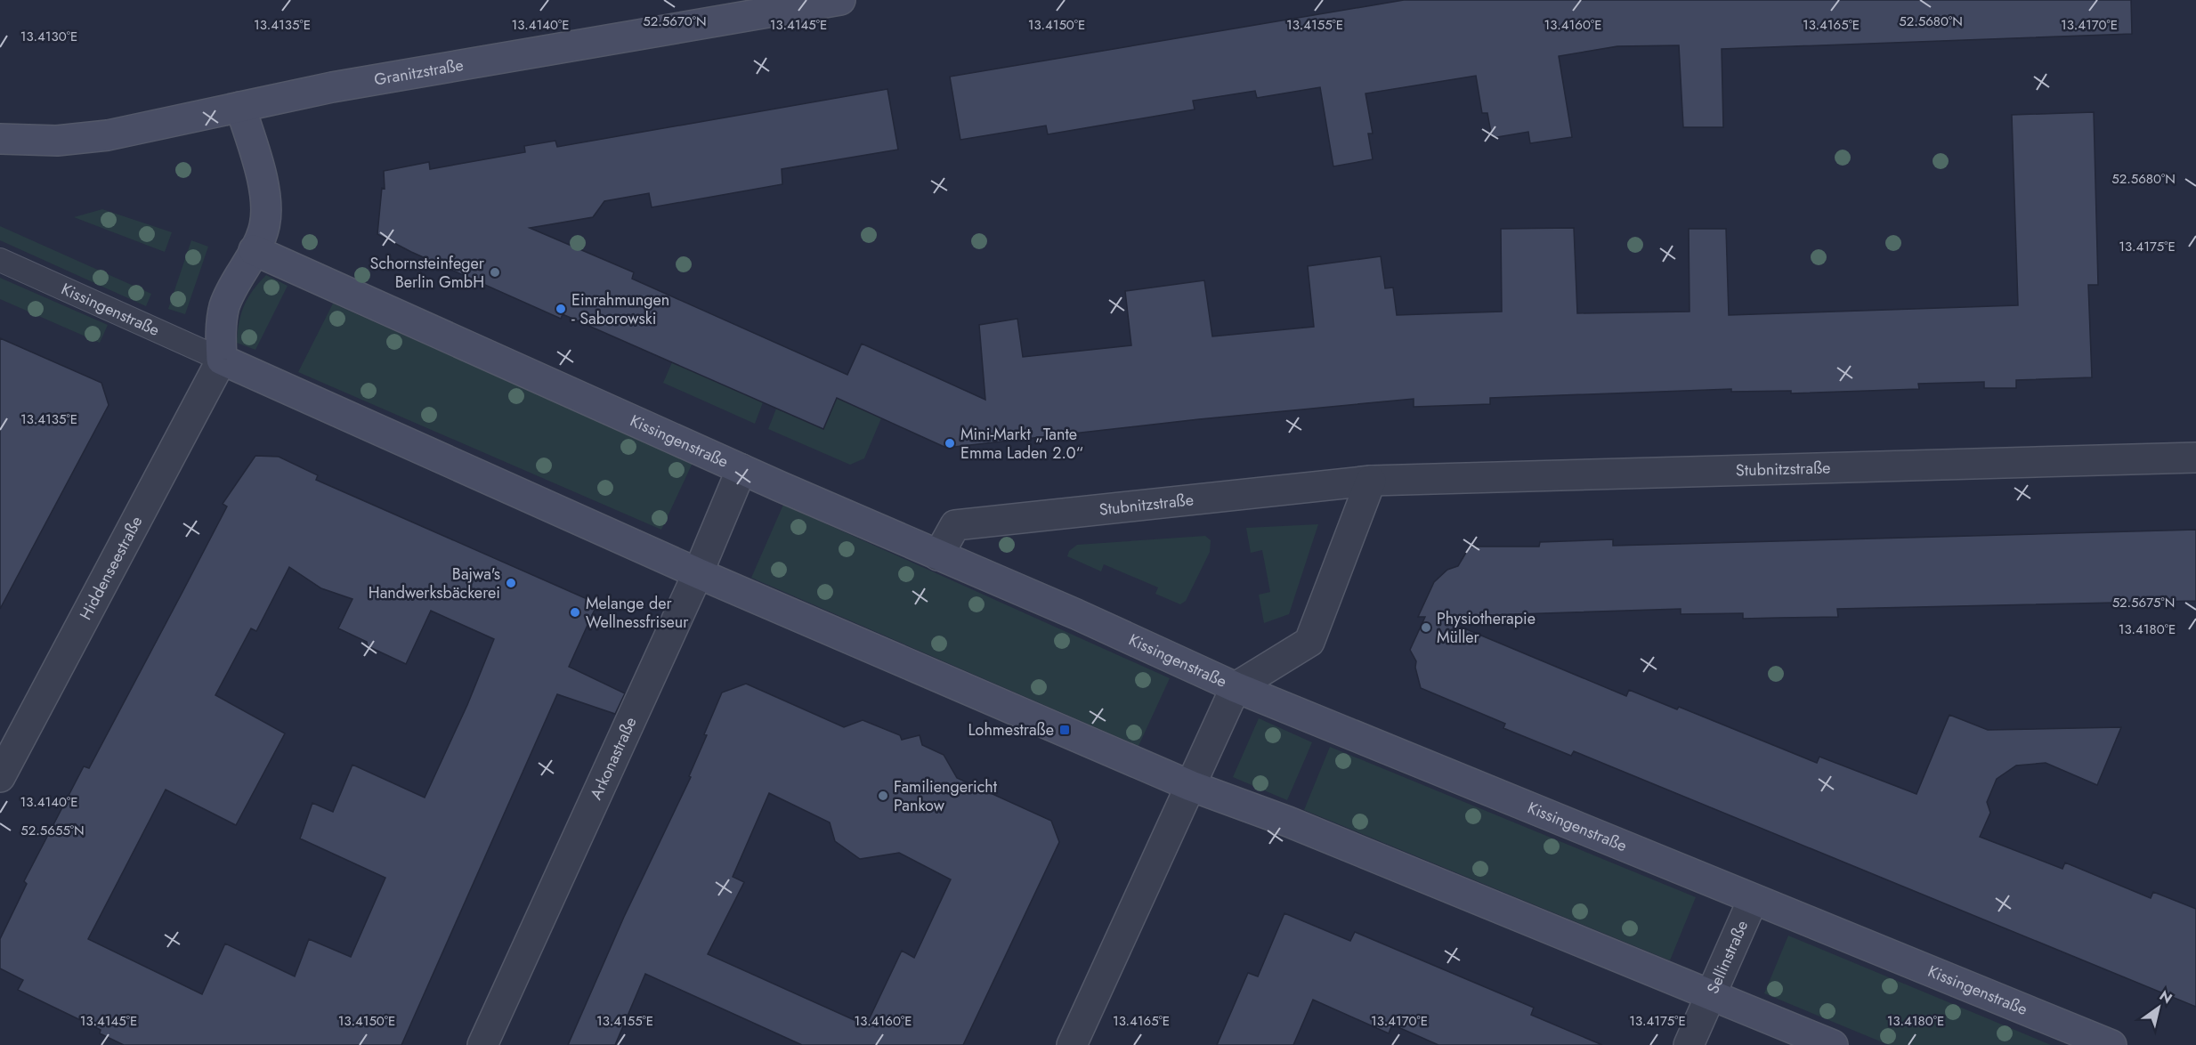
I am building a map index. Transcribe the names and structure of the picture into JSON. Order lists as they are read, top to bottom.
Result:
{
  "streets": {
    "street": [
      "Granitzstraße",
      "Kissingenstraße",
      "Stubnitzstraße",
      "Hiddenseestraße",
      "Arkonastraße",
      "Sellinstraße"
    ]
  },
  "crossings": [
    ["Kissingenstraße", "Stubnitzstraße"],
    ["Kissingenstraße", "Hiddenseestraße"],
    ["Kissingenstraße", "Arkonastraße"],
    ["Kissingenstraße", "Sellinstraße"]
  ],
  "places": {
    "other": [
      "Schornsteinfeger Berlin GmbH",
      "Einrahmungen - Saborowski",
      "Mini-Markt „Tante Emma Laden 2.0“",
      "Bajwa's Handwerksbäckerei",
      "Melange der Wellnessfriseur",
      "Physiotherapie Müller",
      "Familiengericht Pankow"
    ],
    "transit": ["Lohmestraße"]
  },
  "north": "top right",
  "coordinates": [
    "52.5680°N",
    "52.5670°N",
    "13.4135°E",
    "13.4140°E",
    "13.4160°E",
    "13.4165°E",
    "13.4145°E",
    "13.4150°E",
    "13.4155°E",
    "13.4170°E",
    "13.4130°E",
    "13.4175°E",
    "52.5675°N",
    "13.4180°E",
    "52.5655°N"
  ]
}
